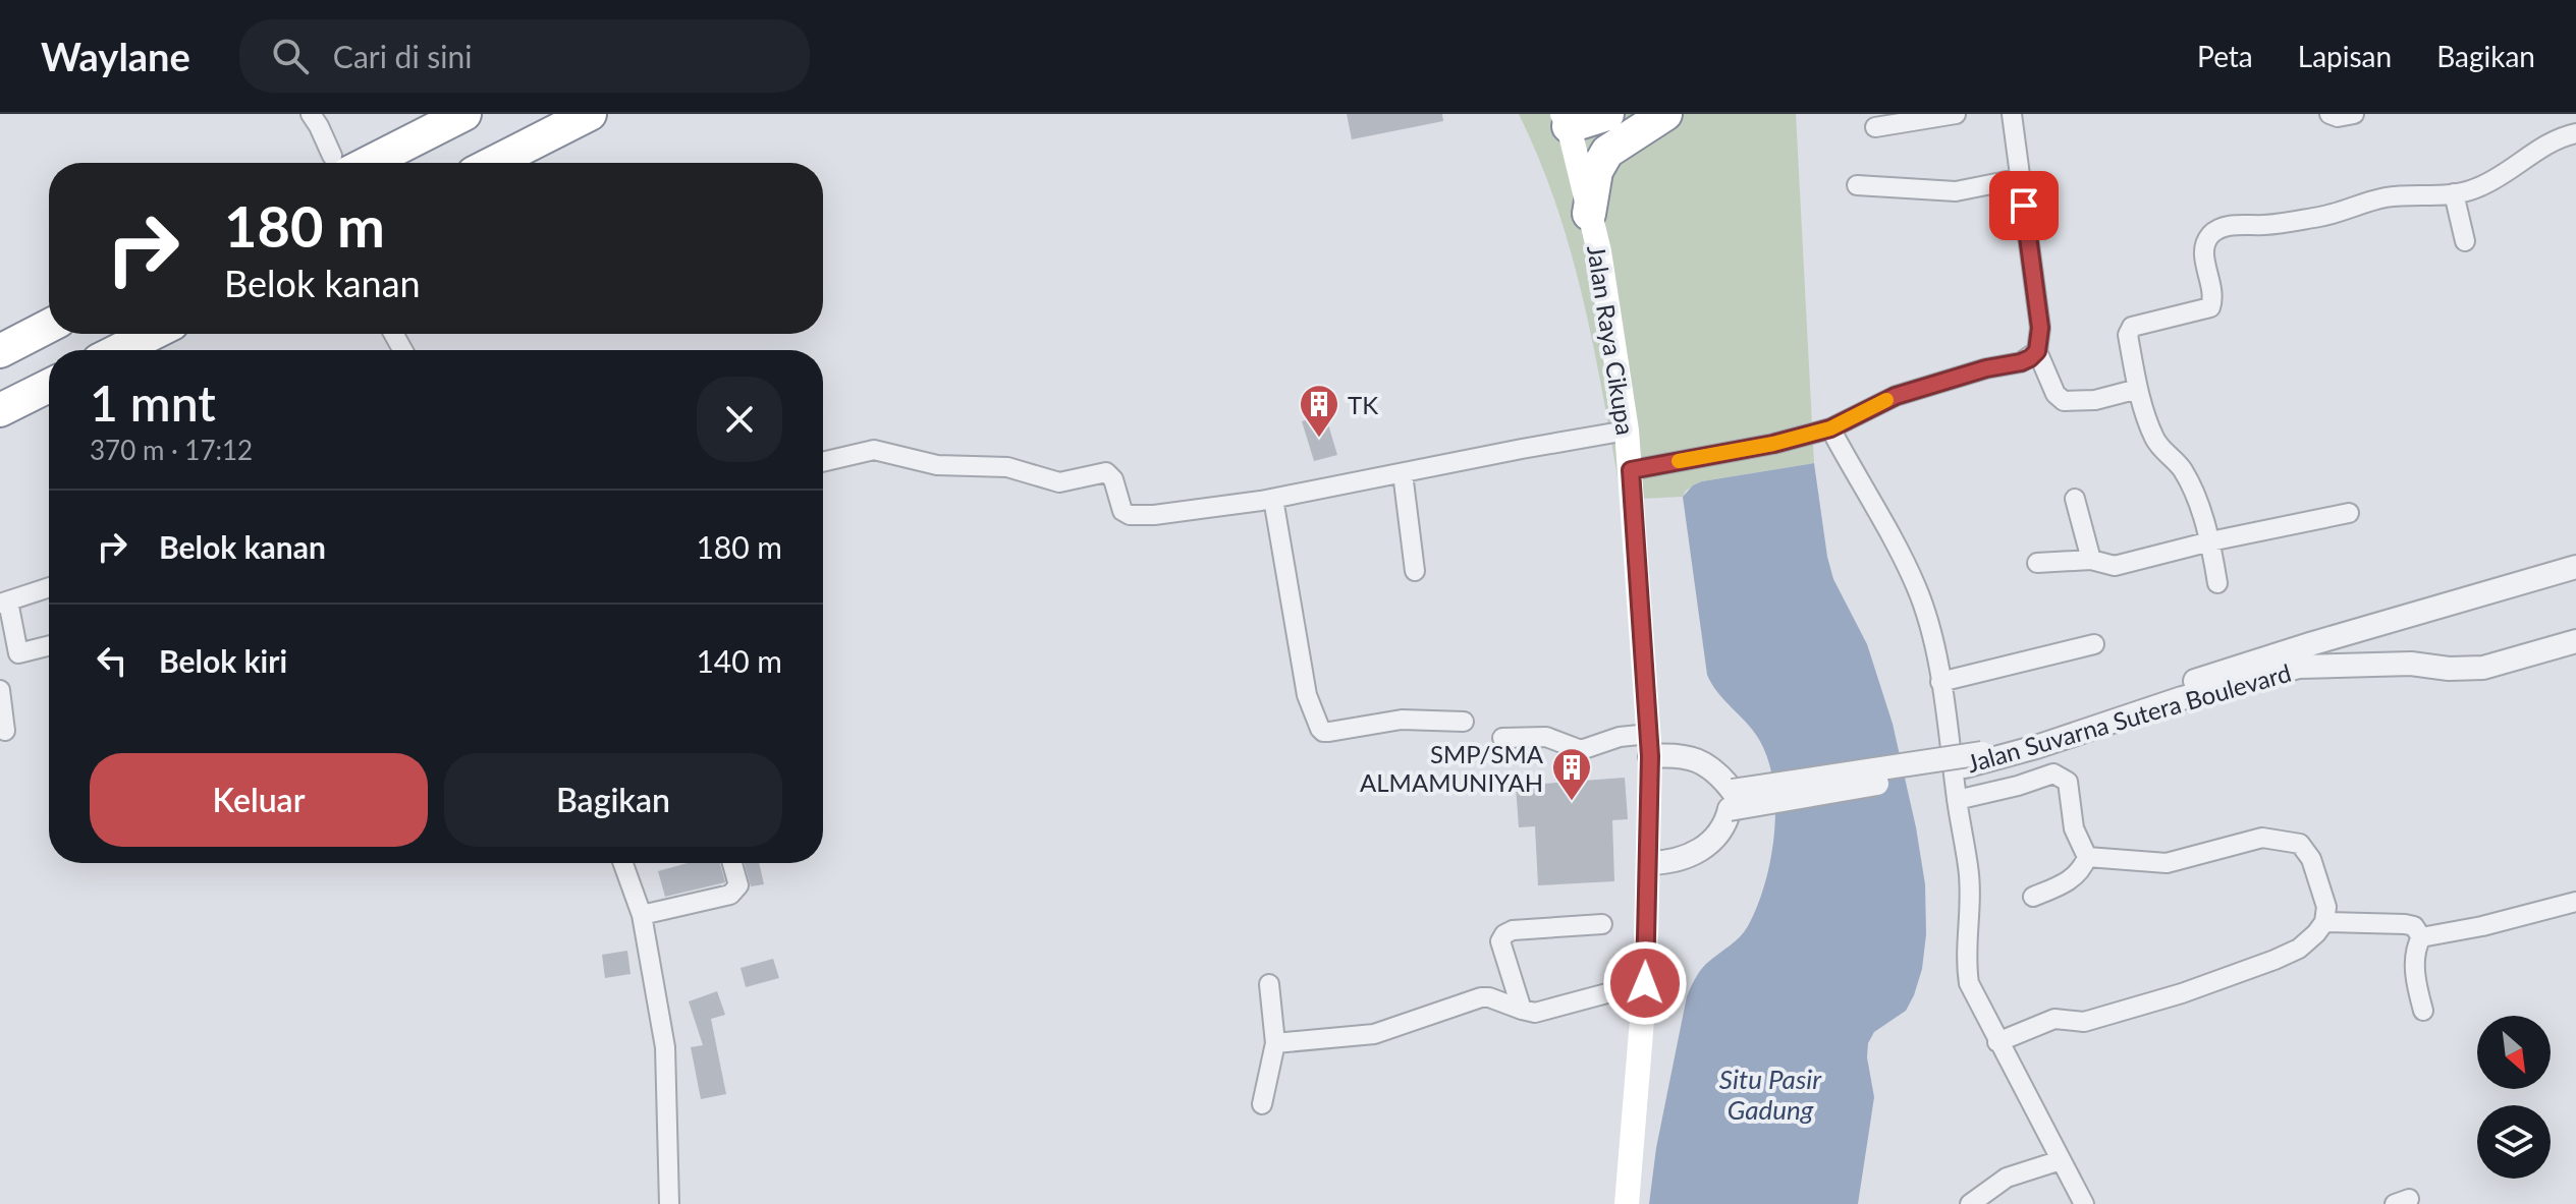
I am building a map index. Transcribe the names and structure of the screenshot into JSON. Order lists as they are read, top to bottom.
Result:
{
  "streets": {
    "main road": ["Jalan Raya Cikupa"],
    "street": ["Jalan Suvarna Sutera Boulevard"]
  },
  "water": ["Situ Pasir Gadung"],
  "places": {
    "building": ["TK", "SMP/SMA ALMAMUNIYAH"]
  },
  "north": "bottom right",
  "page": {
    "header": "Waylane",
    "search": "Cari di sini",
    "nav": ["Peta", "Lapisan", "Bagikan"],
    "turn": ["180 m", "Belok kanan"],
    "heading": ["1 mnt", "370 m · 17:12"],
    "list": [
      {
        "name": "Belok kanan",
        "value": "180 m"
      },
      {
        "name": "Belok kiri",
        "value": "140 m"
      }
    ],
    "buttons": ["Keluar", "Bagikan"]
  }
}
